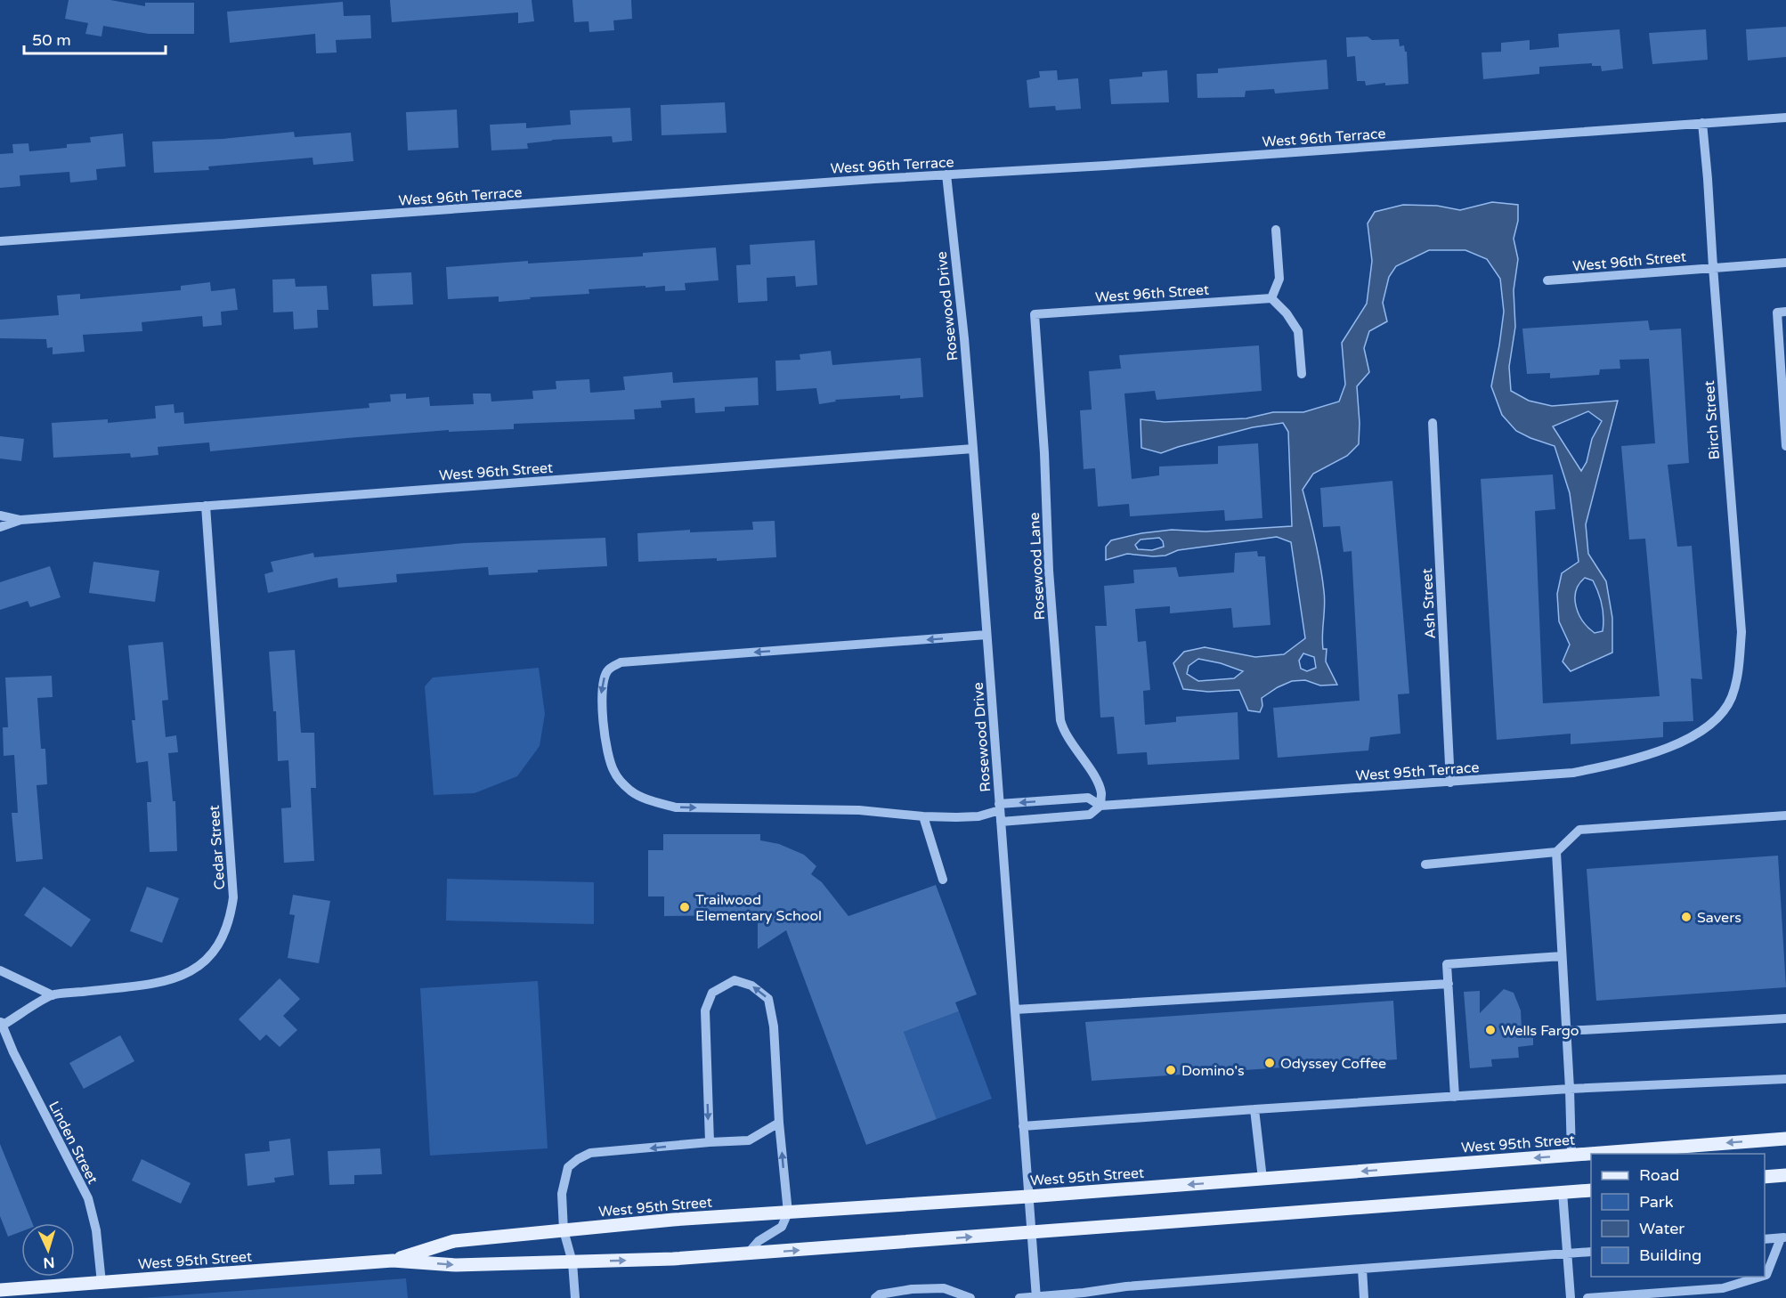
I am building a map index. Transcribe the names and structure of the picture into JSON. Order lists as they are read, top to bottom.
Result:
{
  "streets": {
    "main road": ["West 95th Street"],
    "street": [
      "West 96th Terrace",
      "West 96th Street",
      "Rosewood Drive",
      "Birch Street",
      "Rosewood Lane",
      "Ash Street",
      "West 95th Terrace",
      "Cedar Street",
      "Linden Street"
    ]
  },
  "crossings": [
    ["West 96th Terrace", "Rosewood Drive"],
    ["West 96th Terrace", "Birch Street"],
    ["West 96th Street", "Rosewood Drive"],
    ["West 96th Street", "Birch Street"],
    ["West 96th Street", "Rosewood Lane"],
    ["West 96th Street", "Cedar Street"],
    ["Rosewood Drive", "West 95th Terrace"],
    ["Rosewood Drive", "West 95th Street"],
    ["Birch Street", "West 95th Terrace"],
    ["Rosewood Lane", "West 95th Terrace"],
    ["Ash Street", "West 95th Terrace"],
    ["Cedar Street", "Linden Street"],
    ["Linden Street", "West 95th Street"]
  ],
  "places": [
    "Trailwood Elementary School",
    "Savers",
    "Wells Fargo",
    "Odyssey Coffee",
    "Domino's"
  ],
  "legend": [
    "Road",
    "Park",
    "Water",
    "Building"
  ],
  "scale_bar": "50 m",
  "north": "bottom"
}
